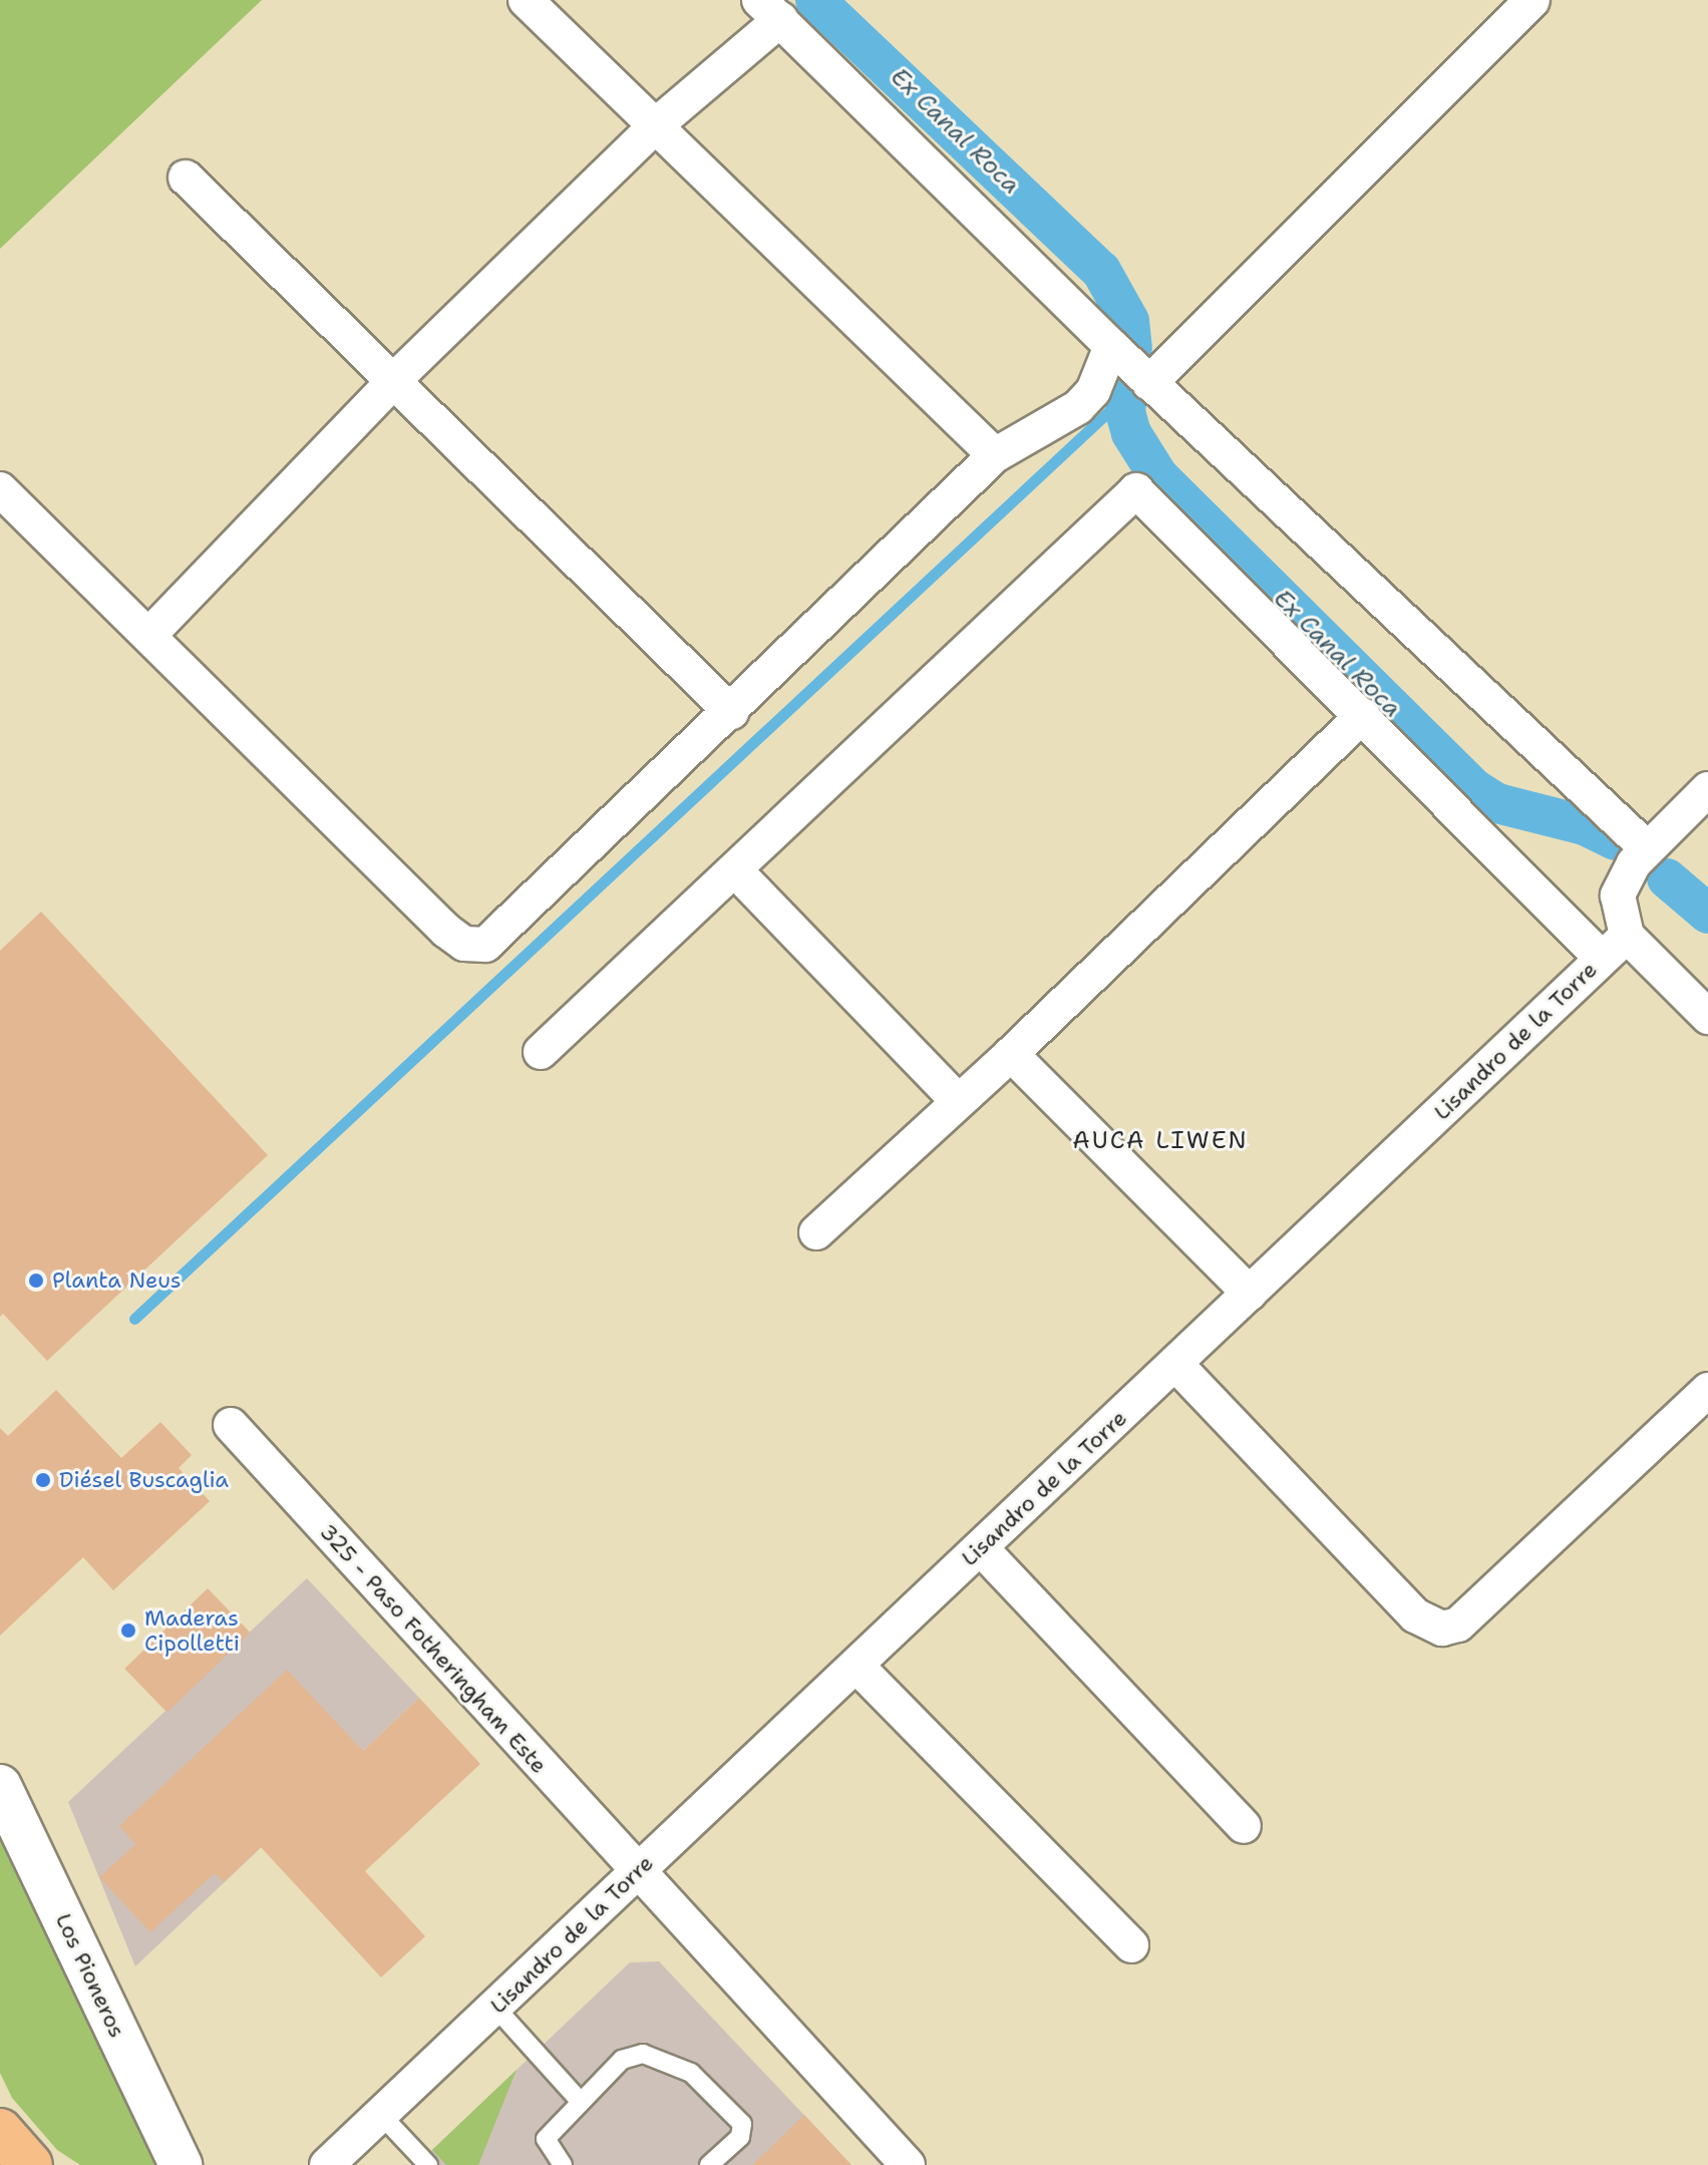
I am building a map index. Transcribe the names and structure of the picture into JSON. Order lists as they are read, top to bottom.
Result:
{
  "streets": {
    "street": ["Lisandro de la Torre", "325 - Paso Fotheringham Este", "Los Pioneros"]
  },
  "crossings": [
    ["Lisandro de la Torre", "325 - Paso Fotheringham Este"]
  ],
  "districts": ["AUCA LIWEN"],
  "water": ["Ex Canal Roca"],
  "places": ["Planta Neus", "Diésel Buscaglia", "Maderas Cipolletti"]
}
